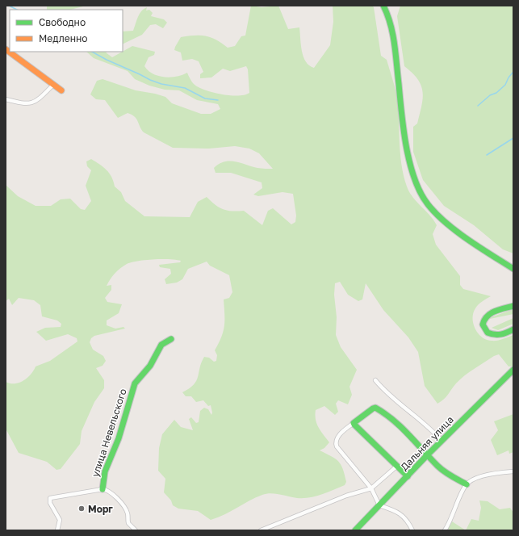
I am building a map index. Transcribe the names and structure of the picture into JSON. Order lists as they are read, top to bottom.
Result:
{
  "streets": {
    "street": ["улица Невельского", "Дальняя улица"]
  },
  "places": ["Морг"],
  "legend": ["Свободно", "Медленно"]
}
